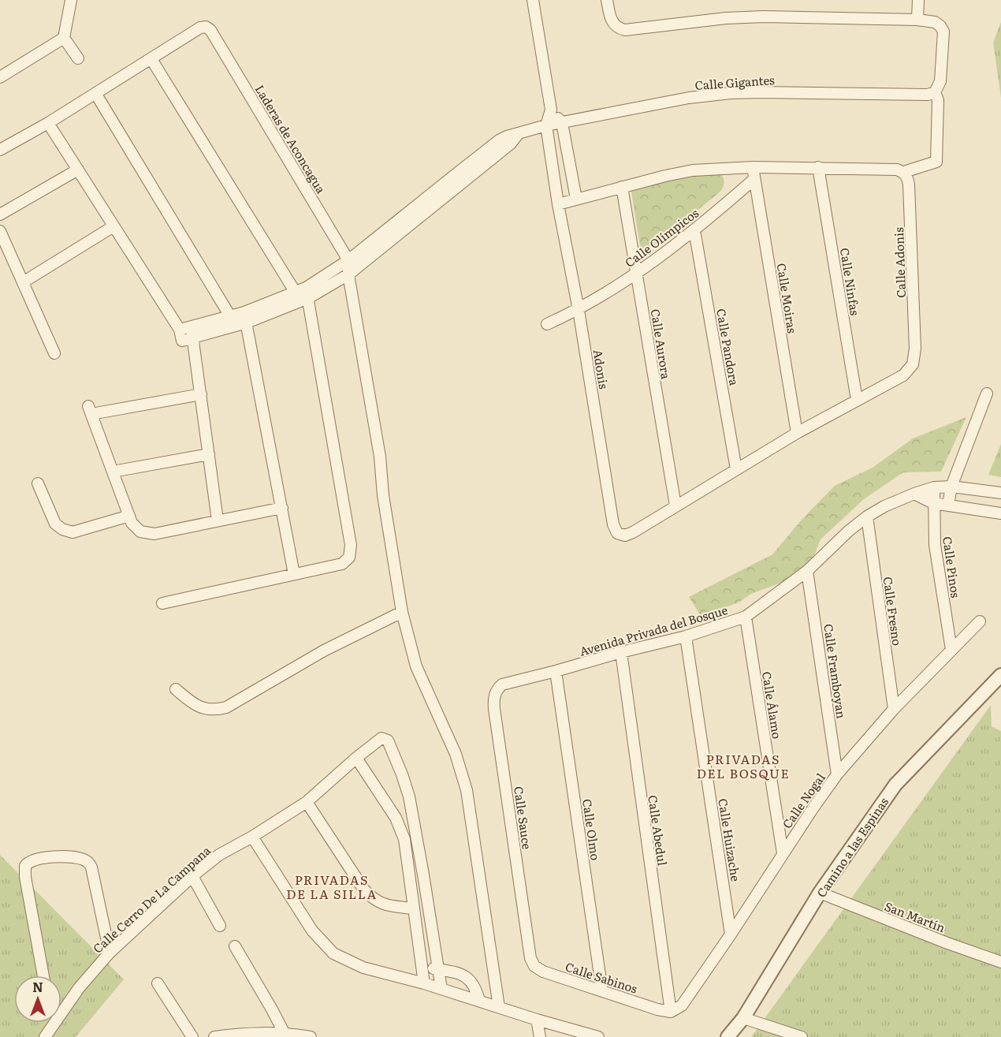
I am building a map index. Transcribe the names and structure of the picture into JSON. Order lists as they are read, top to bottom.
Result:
{
  "streets": {
    "street": [
      "Calle Gigantes",
      "Laderas de Aconcagua",
      "Calle Olímpicos",
      "Calle Adonis",
      "Calle Ninfas",
      "Calle Moiras",
      "Calle Aurora",
      "Calle Pandora",
      "Adonis",
      "Calle Pinos",
      "Calle Fresno",
      "Avenida Privada del Bosque",
      "Calle Framboyan",
      "Calle Álamo",
      "Calle Nogal",
      "Calle Sauce",
      "Calle Olmo",
      "Calle Abedul",
      "Calle Huizache",
      "Camino a las Espinas",
      "Calle Cerro De La Campana",
      "San Martín",
      "Calle Sabinos"
    ]
  },
  "crossings": [
    ["Calle Gigantes", "Laderas de Aconcagua"],
    ["Calle Gigantes", "Adonis"],
    ["Calle Olímpicos", "Calle Moiras"],
    ["Calle Olímpicos", "Calle Aurora"],
    ["Calle Olímpicos", "Calle Pandora"],
    ["Calle Olímpicos", "Adonis"],
    ["Calle Adonis", "Calle Ninfas"],
    ["Calle Adonis", "Calle Moiras"],
    ["Calle Adonis", "Calle Aurora"],
    ["Calle Adonis", "Calle Pandora"],
    ["Calle Adonis", "Adonis"],
    ["Calle Pinos", "Avenida Privada del Bosque"],
    ["Calle Pinos", "Calle Nogal"],
    ["Calle Fresno", "Avenida Privada del Bosque"],
    ["Calle Fresno", "Calle Nogal"],
    ["Avenida Privada del Bosque", "Calle Framboyan"],
    ["Avenida Privada del Bosque", "Calle Álamo"],
    ["Avenida Privada del Bosque", "Calle Sauce"],
    ["Avenida Privada del Bosque", "Calle Olmo"],
    ["Avenida Privada del Bosque", "Calle Abedul"],
    ["Avenida Privada del Bosque", "Calle Huizache"],
    ["Calle Framboyan", "Calle Nogal"],
    ["Calle Álamo", "Calle Nogal"],
    ["Calle Nogal", "Calle Abedul"],
    ["Calle Nogal", "Calle Huizache"],
    ["Calle Nogal", "Calle Sabinos"],
    ["Calle Sauce", "Calle Sabinos"],
    ["Calle Olmo", "Calle Sabinos"],
    ["Calle Abedul", "Calle Sabinos"],
    ["Camino a las Espinas", "San Martín"]
  ],
  "districts": ["PRIVADAS DEL BOSQUE", "PRIVADAS DE LA SILLA"],
  "north": "top"
}
